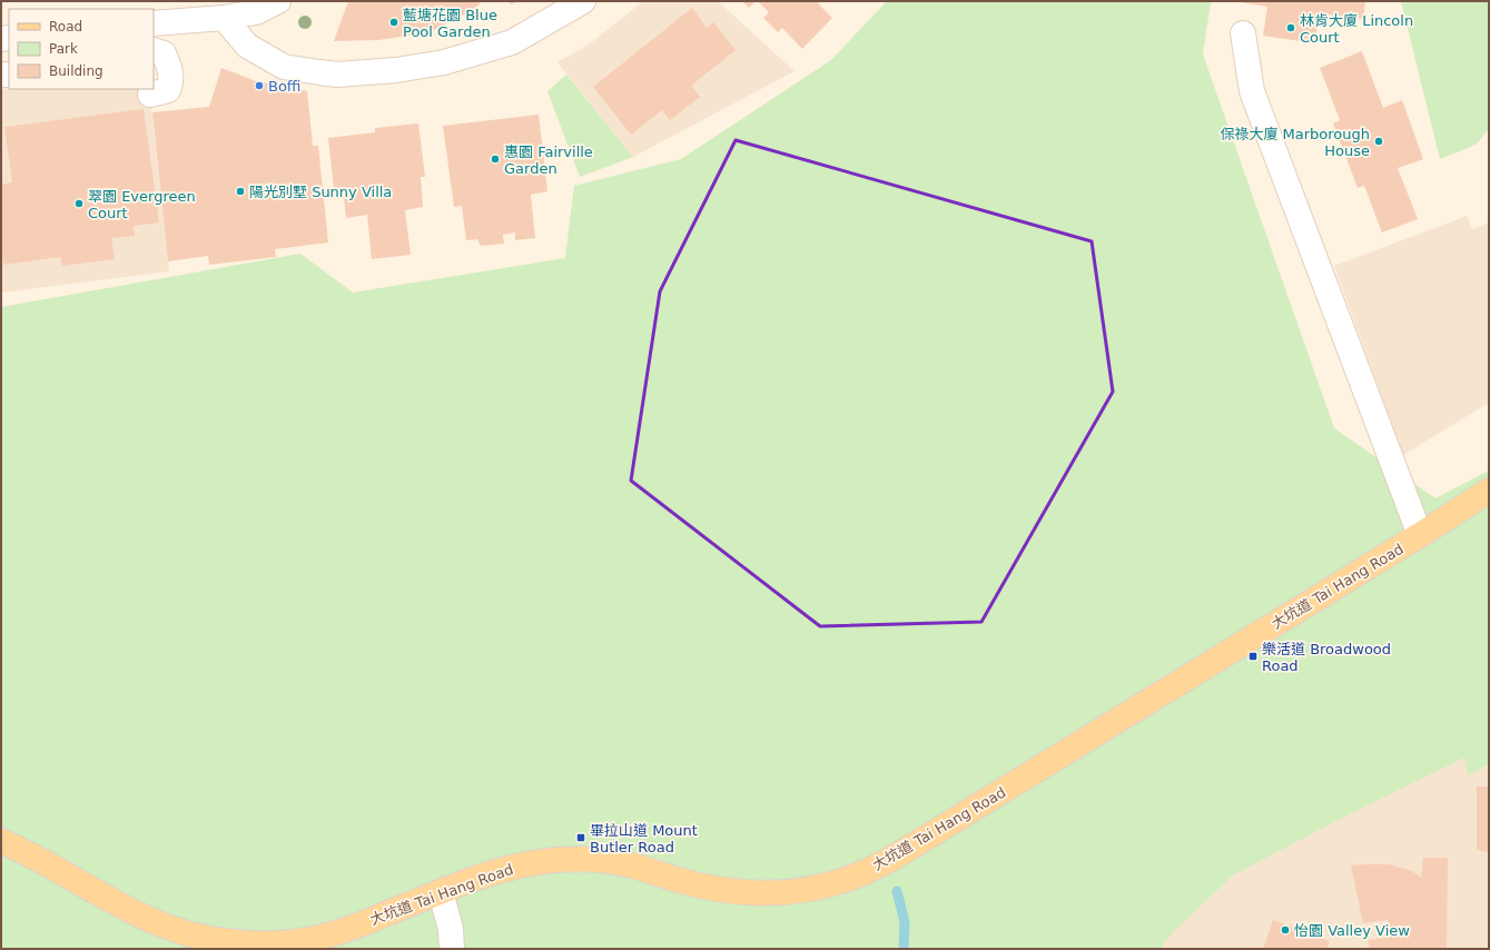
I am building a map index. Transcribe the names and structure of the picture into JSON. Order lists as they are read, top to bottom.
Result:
{
  "streets": {
    "main road": ["大坑道 Tai Hang Road"]
  },
  "places": {
    "other": [
      "藍塘花園 Blue Pool Garden",
      "林肯大廈 Lincoln Court",
      "Boffi",
      "保祿大廈 Marborough House",
      "惠園 Fairville Garden",
      "陽光別墅 Sunny Villa",
      "翠園 Evergreen Court",
      "怡園 Valley View"
    ],
    "transit": ["樂活道 Broadwood Road", "畢拉山道 Mount Butler Road"]
  },
  "legend": ["Road", "Park", "Building"]
}
